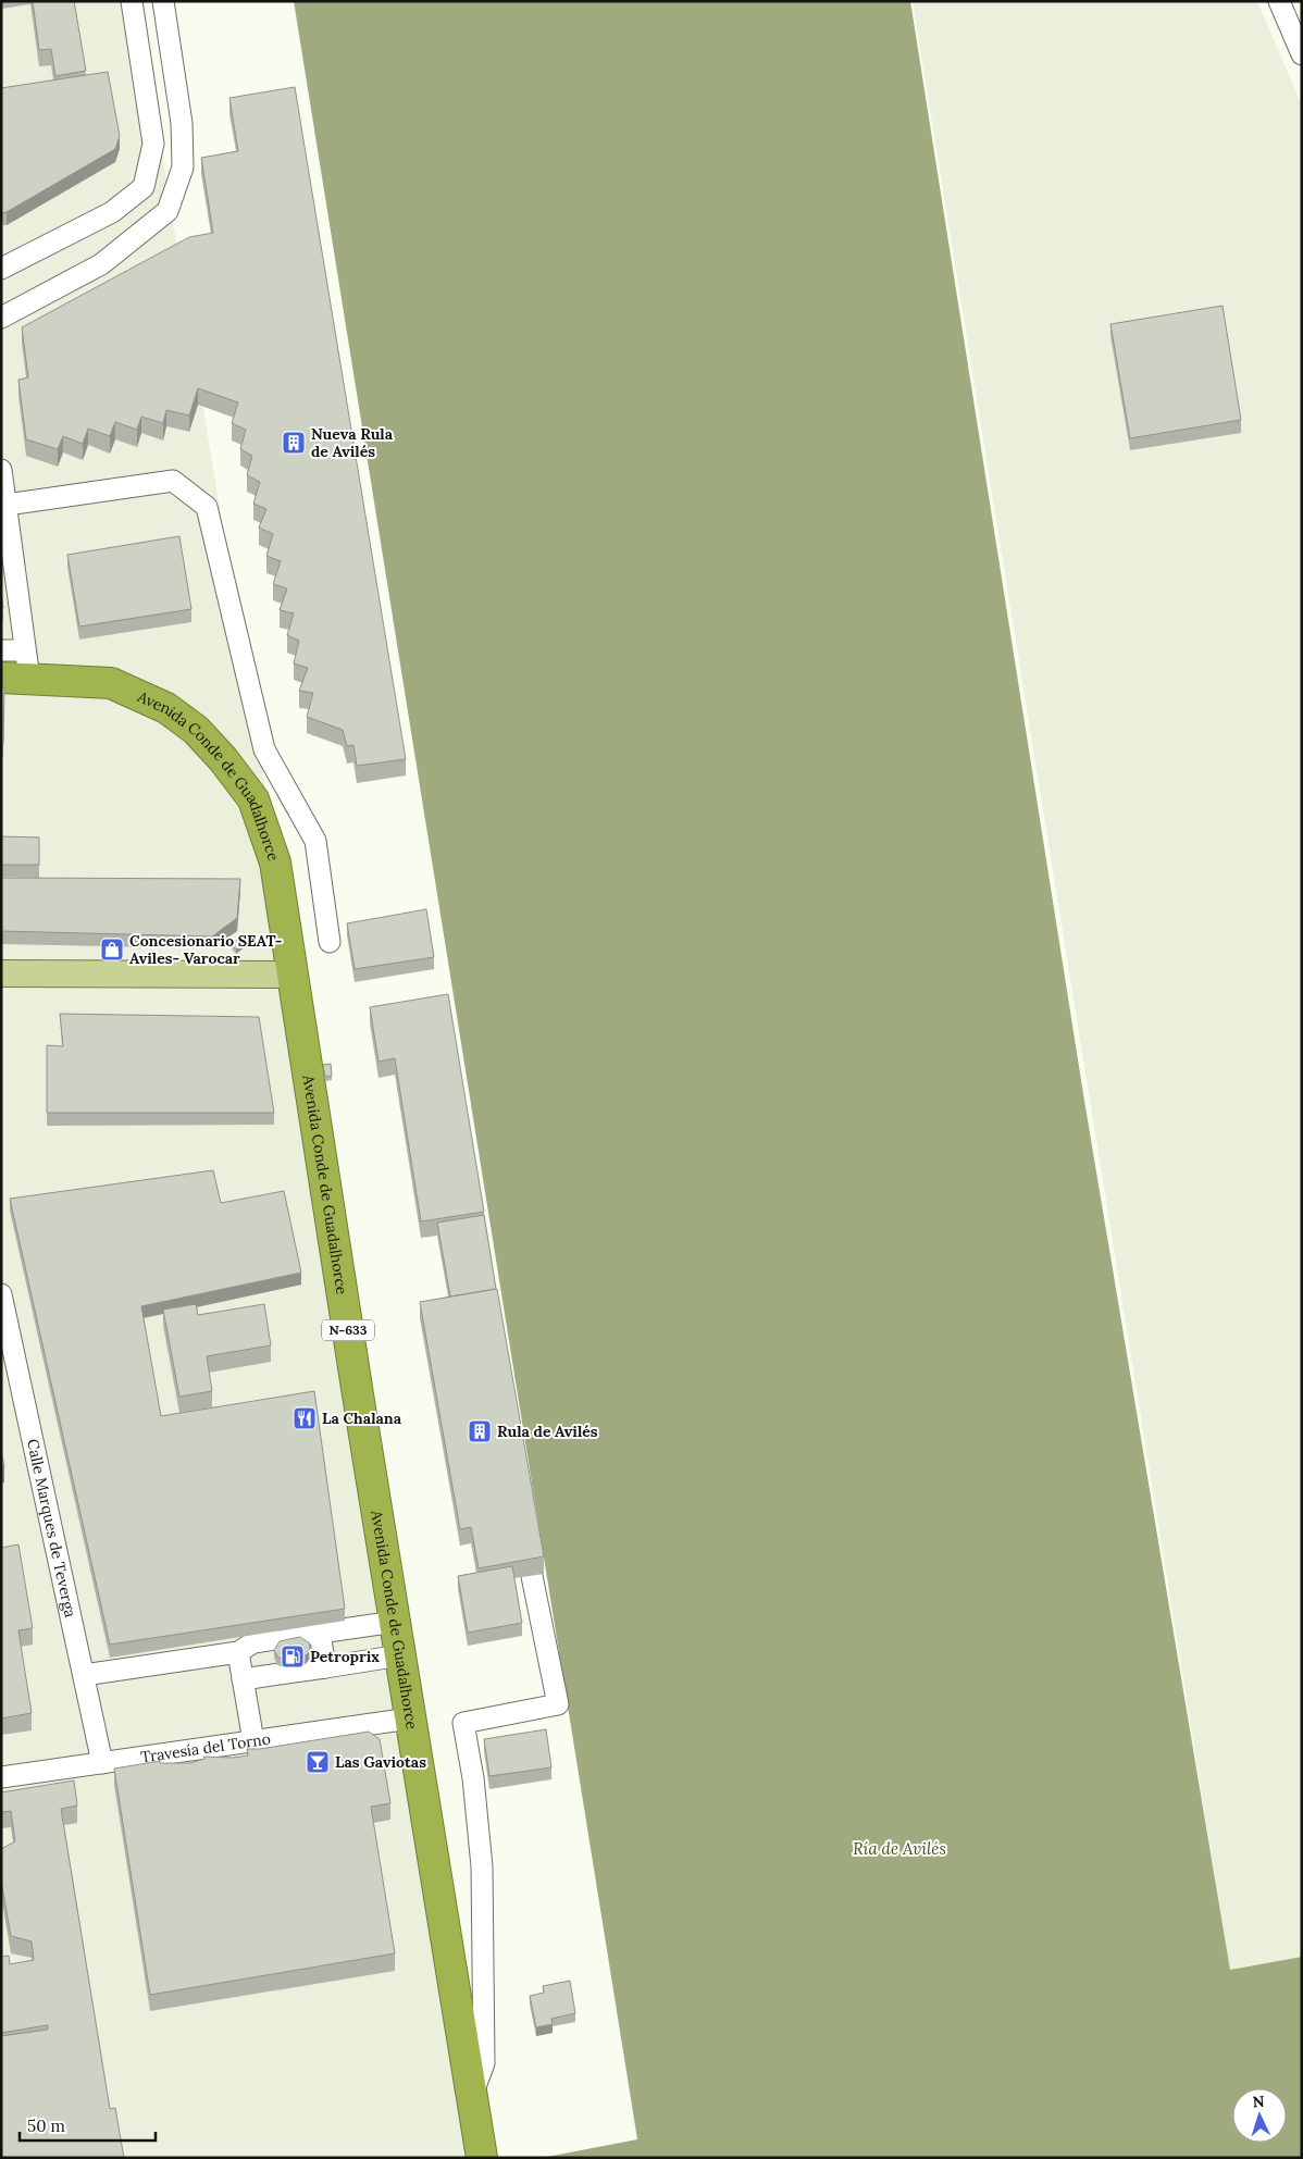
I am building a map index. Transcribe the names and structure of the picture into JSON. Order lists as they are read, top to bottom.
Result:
{
  "streets": {
    "highway": ["Avenida Conde de Guadalhorce", "N-633"],
    "street": ["Calle Marques de Teverga", "Travesía del Torno"]
  },
  "crossings": [
    ["Avenida Conde de Guadalhorce", "Travesía del Torno"],
    ["Calle Marques de Teverga", "Travesía del Torno"]
  ],
  "water": ["Ría de Avilés"],
  "places": {
    "building": ["Nueva Rula de Avilés", "Rula de Avilés"],
    "shop": ["Concesionario SEAT- Aviles- Varocar"],
    "restaurant": ["La Chalana"],
    "fuel station": ["Petroprix"],
    "bar": ["Las Gaviotas"]
  },
  "scale_bar": "50 m",
  "north": "top"
}
